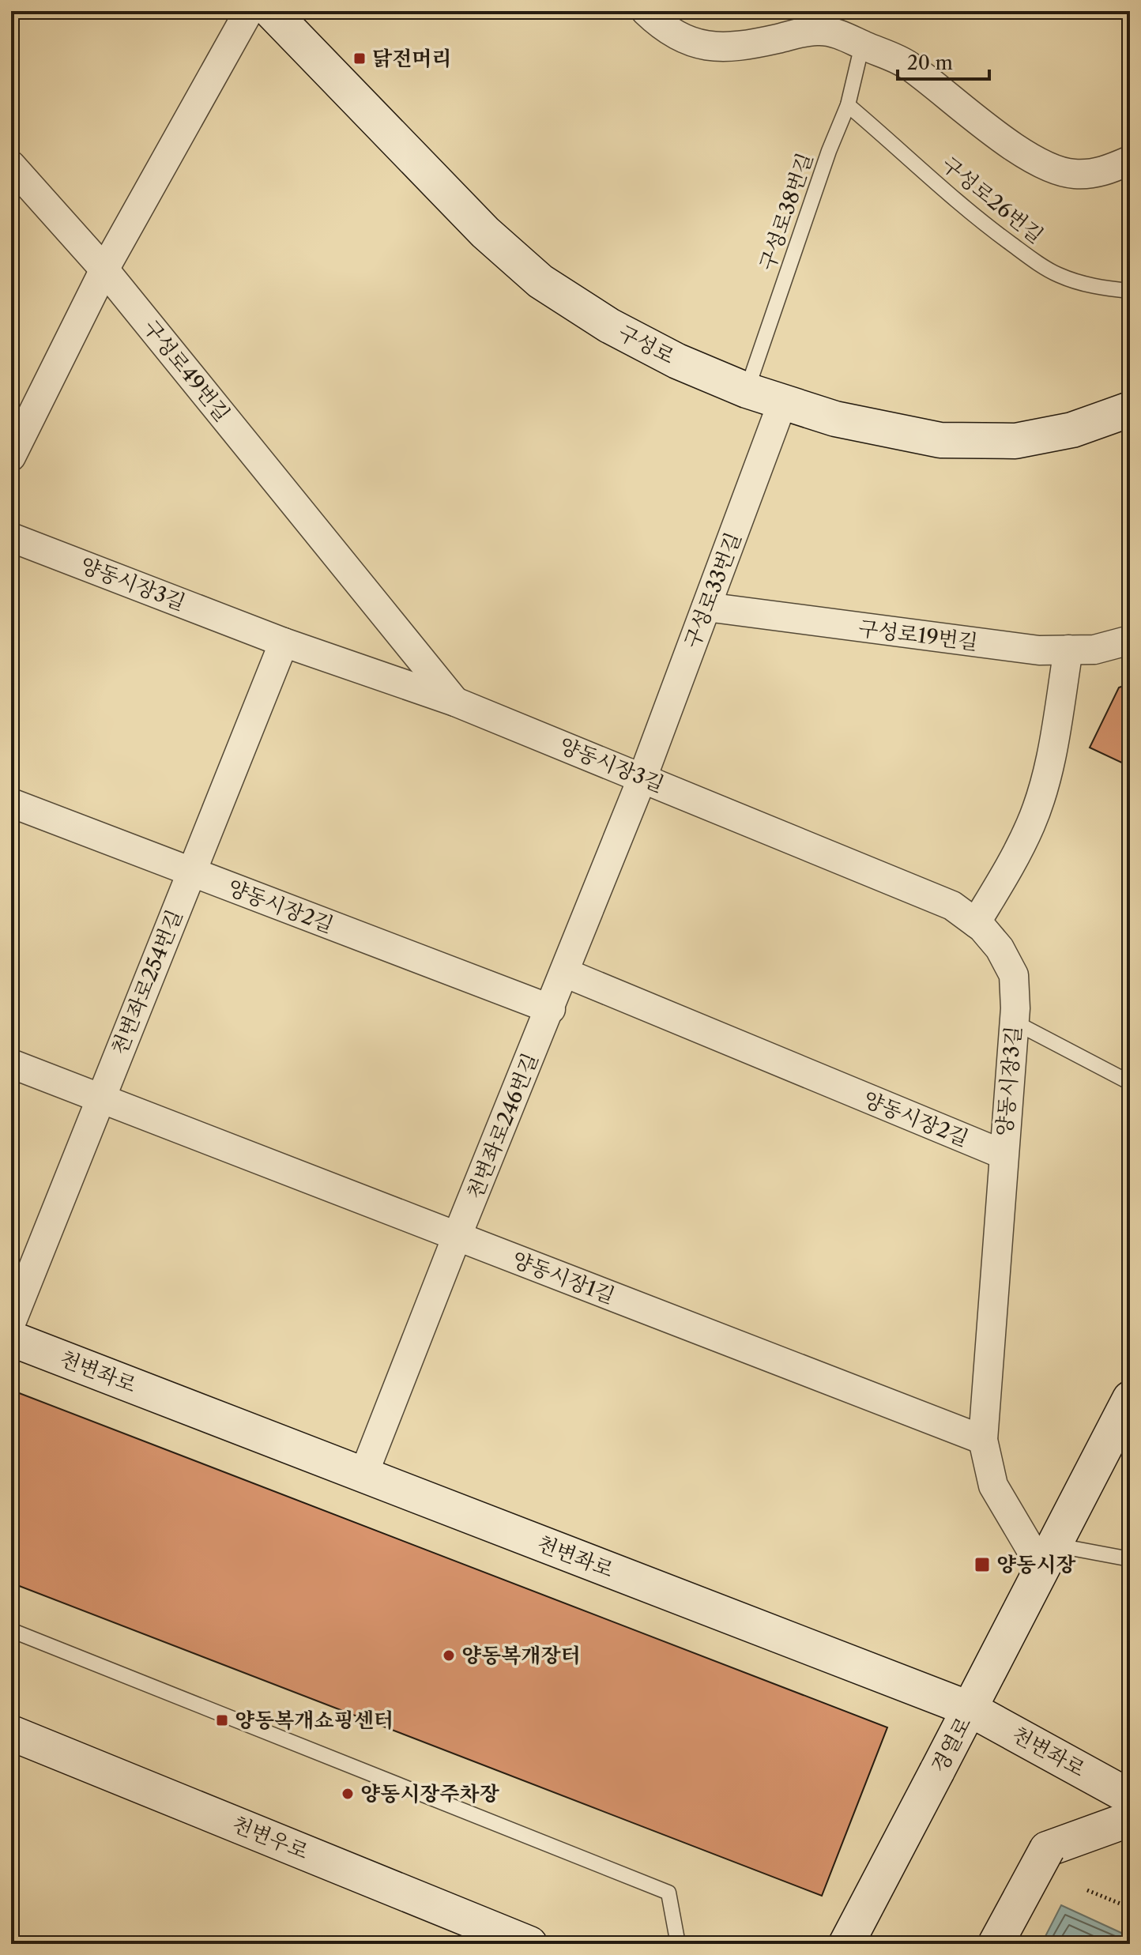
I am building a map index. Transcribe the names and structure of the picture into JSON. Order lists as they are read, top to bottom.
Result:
{
  "streets": {
    "street": [
      "구성로",
      "구성로49번길",
      "양동시장3길",
      "구성로33번길",
      "구성로19번길",
      "양동시장2길",
      "천변좌로254번길",
      "천변좌로246번길",
      "양동시장1길",
      "천변좌로",
      "경열로",
      "천변우로"
    ],
    "lane": ["구성로26번길", "구성로38번길"]
  },
  "crossings": [
    ["구성로26번길", "구성로38번길"],
    ["구성로38번길", "구성로"],
    ["구성로", "구성로33번길"],
    ["구성로49번길", "양동시장3길"],
    ["양동시장3길", "구성로33번길"],
    ["양동시장3길", "양동시장2길"],
    ["양동시장3길", "천변좌로254번길"],
    ["양동시장3길", "천변좌로246번길"],
    ["구성로33번길", "구성로19번길"],
    ["구성로33번길", "천변좌로246번길"],
    ["양동시장2길", "천변좌로254번길"],
    ["양동시장2길", "천변좌로246번길"],
    ["천변좌로254번길", "양동시장1길"],
    ["천변좌로246번길", "양동시장1길"],
    ["천변좌로246번길", "천변좌로"],
    ["천변좌로", "경열로"]
  ],
  "places": {
    "transit": ["닭전머리", "양동시장", "양동복개쇼핑센터"],
    "other": ["양동복개장터", "양동시장주차장"]
  },
  "scale_bar": "20 m"
}
